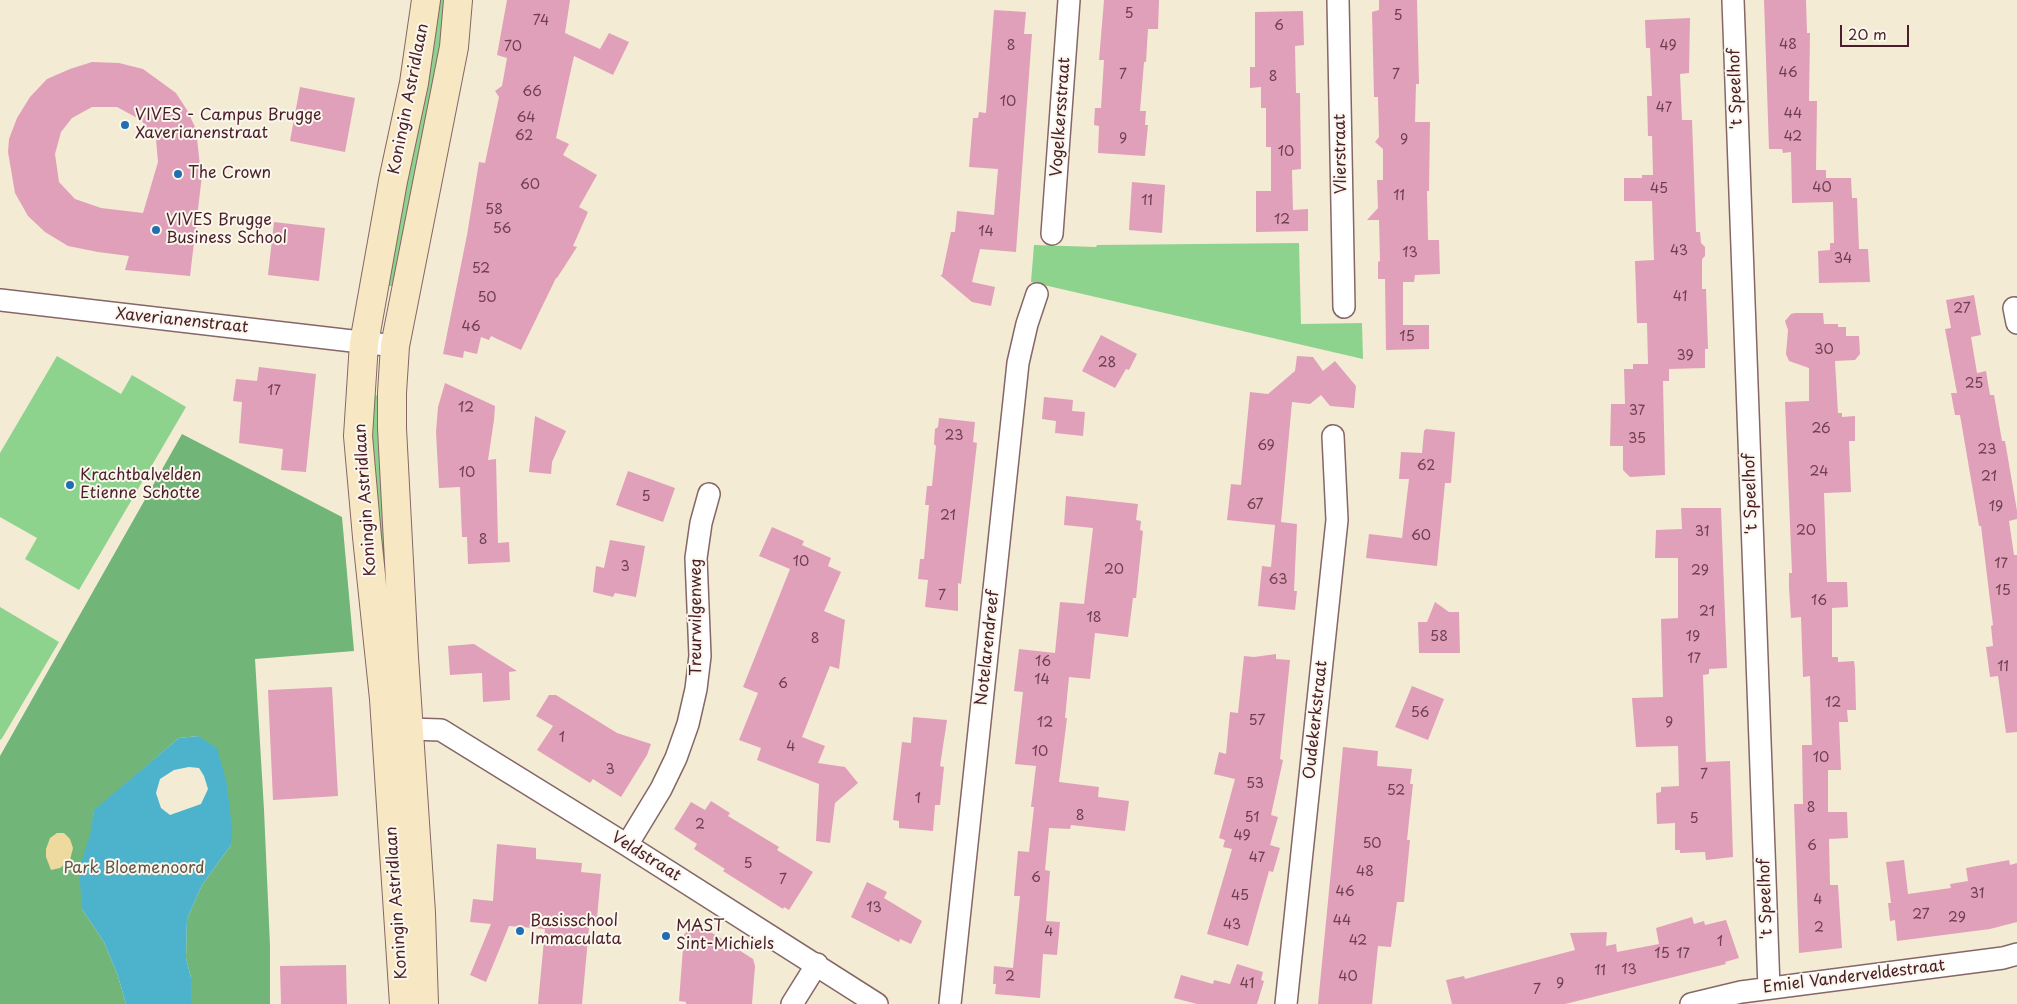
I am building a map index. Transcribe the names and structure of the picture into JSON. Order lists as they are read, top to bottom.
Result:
{
  "streets": {
    "main road": ["Koningin Astridlaan"],
    "street": [
      "'t Speelhof",
      "Vogelkersstraat",
      "Vlierstraat",
      "Xaverianenstraat",
      "Treurwilgenweg",
      "Notelarendreef",
      "Oudekerkstraat",
      "Veldstraat",
      "Emiel Vanderveldestraat"
    ]
  },
  "crossings": [
    ["'t Speelhof", "Emiel Vanderveldestraat"],
    ["Koningin Astridlaan", "Xaverianenstraat"],
    ["Koningin Astridlaan", "Veldstraat"],
    ["Treurwilgenweg", "Veldstraat"]
  ],
  "parks": ["Park Bloemenoord"],
  "places": [
    "VIVES - Campus Brugge Xaverianenstraat",
    "The Crown",
    "VIVES Brugge Business School",
    "Krachtbalvelden Etienne Schotte",
    "Basisschool Immaculata",
    "MAST Sint-Michiels"
  ],
  "house_numbers": [
    "5",
    "5",
    "74",
    "6",
    "48",
    "8",
    "49",
    "70",
    "46",
    "7",
    "7",
    "8",
    "66",
    "10",
    "47",
    "44",
    "64",
    "62",
    "42",
    "9",
    "9",
    "10",
    "60",
    "40",
    "45",
    "11",
    "11",
    "58",
    "12",
    "56",
    "14",
    "43",
    "13",
    "34",
    "52",
    "41",
    "50",
    "27",
    "46",
    "15",
    "30",
    "39",
    "28",
    "25",
    "17",
    "12",
    "37",
    "26",
    "23",
    "35",
    "69",
    "23",
    "62",
    "24",
    "10",
    "21",
    "5",
    "67",
    "19",
    "21",
    "20",
    "31",
    "60",
    "8",
    "10",
    "17",
    "3",
    "20",
    "29",
    "63",
    "15",
    "7",
    "16",
    "21",
    "18",
    "58",
    "19",
    "8",
    "17",
    "16",
    "11",
    "14",
    "6",
    "12",
    "56",
    "57",
    "12",
    "9",
    "1",
    "4",
    "10",
    "10",
    "3",
    "7",
    "53",
    "52",
    "1",
    "8",
    "8",
    "51",
    "5",
    "2",
    "49",
    "50",
    "6",
    "47",
    "5",
    "48",
    "6",
    "7",
    "46",
    "31",
    "45",
    "4",
    "13",
    "27",
    "29",
    "44",
    "43",
    "2",
    "4",
    "42",
    "1",
    "15",
    "17",
    "13",
    "11",
    "2",
    "40",
    "41",
    "9",
    "7"
  ],
  "scale_bar": "20 m"
}
